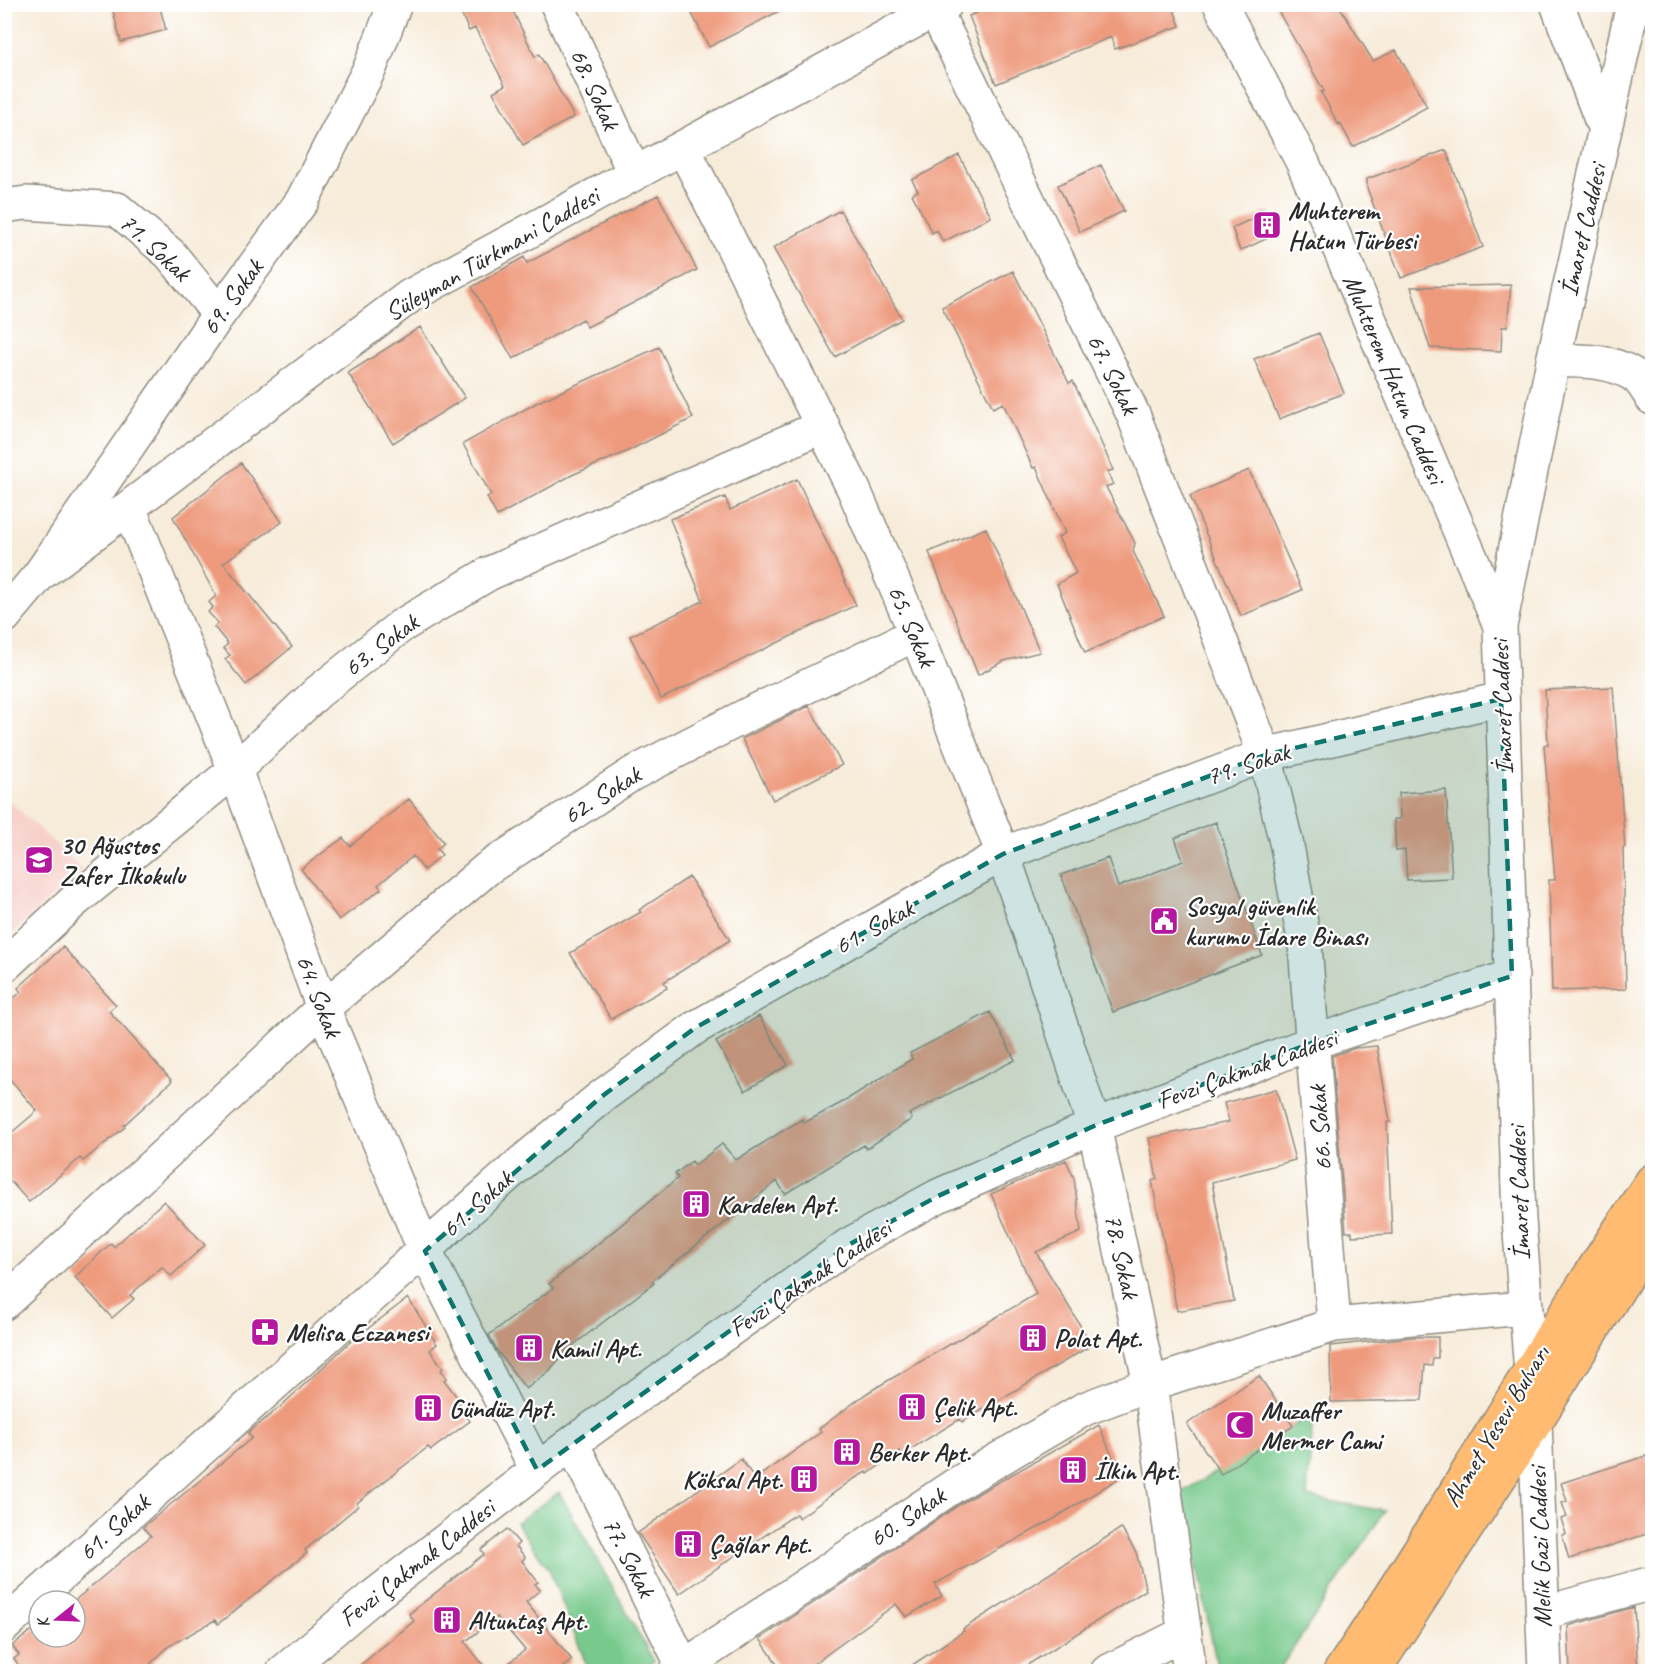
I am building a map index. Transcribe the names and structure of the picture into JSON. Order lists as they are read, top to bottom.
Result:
{
  "streets": {
    "main road": ["Ahmet Yesevi Bulvarı"],
    "street": [
      "68. Sokak",
      "İmaret Caddesi",
      "71. Sokak",
      "Süleyman Türkmani Caddesi",
      "69. Sokak",
      "67. Sokak",
      "Muhterem Hatun Caddesi",
      "65. Sokak",
      "63. Sokak",
      "79. Sokak",
      "62. Sokak",
      "61. Sokak",
      "64. Sokak",
      "Fevzi Çakmak Caddesi",
      "66. Sokak",
      "78. Sokak",
      "60. Sokak",
      "Melik Gazi Caddesi",
      "77. Sokak"
    ]
  },
  "crossings": [
    ["68. Sokak", "Süleyman Türkmani Caddesi"],
    ["İmaret Caddesi", "Muhterem Hatun Caddesi"],
    ["İmaret Caddesi", "79. Sokak"],
    ["İmaret Caddesi", "Fevzi Çakmak Caddesi"],
    ["İmaret Caddesi", "Ahmet Yesevi Bulvarı"],
    ["İmaret Caddesi", "60. Sokak"],
    ["İmaret Caddesi", "Melik Gazi Caddesi"],
    ["71. Sokak", "69. Sokak"],
    ["Süleyman Türkmani Caddesi", "69. Sokak"],
    ["Süleyman Türkmani Caddesi", "67. Sokak"],
    ["Süleyman Türkmani Caddesi", "65. Sokak"],
    ["Süleyman Türkmani Caddesi", "64. Sokak"],
    ["67. Sokak", "79. Sokak"],
    ["67. Sokak", "66. Sokak"],
    ["65. Sokak", "63. Sokak"],
    ["65. Sokak", "79. Sokak"],
    ["65. Sokak", "62. Sokak"],
    ["65. Sokak", "61. Sokak"],
    ["65. Sokak", "Fevzi Çakmak Caddesi"],
    ["65. Sokak", "78. Sokak"],
    ["63. Sokak", "64. Sokak"],
    ["79. Sokak", "61. Sokak"],
    ["79. Sokak", "66. Sokak"],
    ["62. Sokak", "64. Sokak"],
    ["61. Sokak", "64. Sokak"],
    ["64. Sokak", "Fevzi Çakmak Caddesi"],
    ["Fevzi Çakmak Caddesi", "66. Sokak"],
    ["Fevzi Çakmak Caddesi", "78. Sokak"],
    ["Fevzi Çakmak Caddesi", "77. Sokak"],
    ["66. Sokak", "60. Sokak"],
    ["78. Sokak", "60. Sokak"],
    ["Ahmet Yesevi Bulvarı", "Melik Gazi Caddesi"],
    ["60. Sokak", "77. Sokak"]
  ],
  "places": {
    "building": [
      "Muhterem Hatun Türbesi",
      "Kardelen Apt.",
      "Polat Apt.",
      "Kamil Apt.",
      "Çelik Apt.",
      "Gündüz Apt.",
      "Berker Apt.",
      "İlkin Apt.",
      "Köksal Apt.",
      "Çağlar Apt.",
      "Altuntaş Apt."
    ],
    "school or university": ["30 Ağustos Zafer İlkokulu"],
    "public building": ["Sosyal güvenlik kurumu İdare Binası"],
    "pharmacy": ["Melisa Eczanesi"],
    "mosque": ["Muzaffer Mermer Cami"]
  },
  "north": "left"
}
